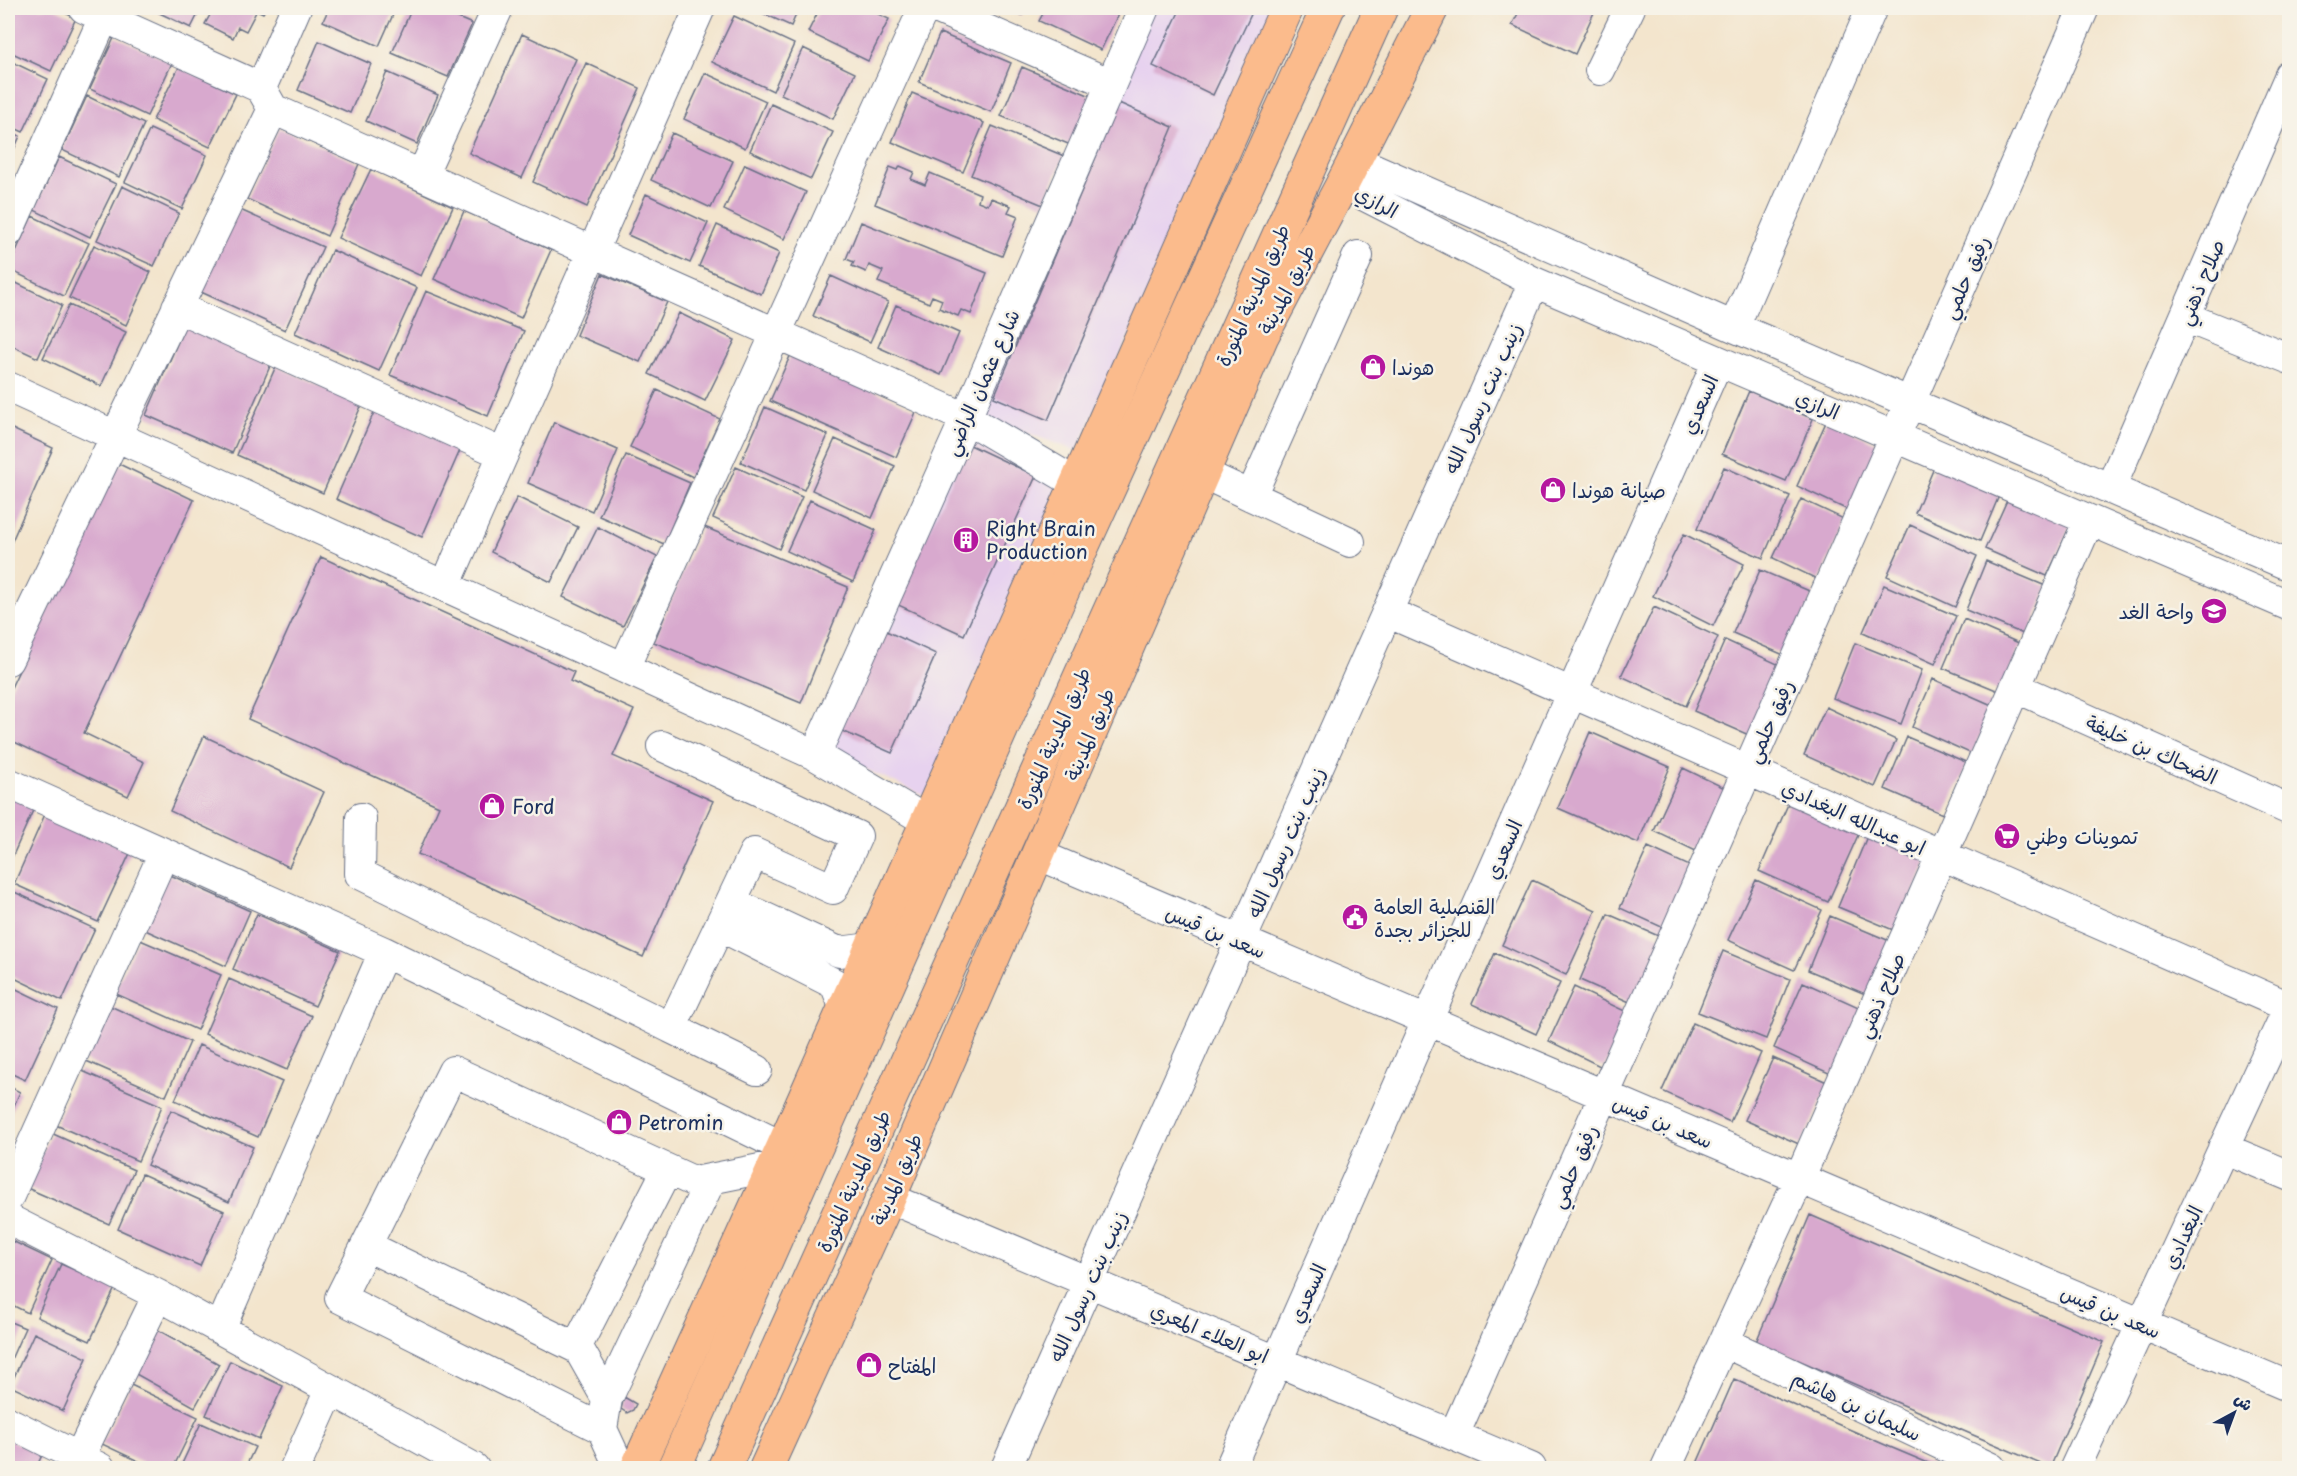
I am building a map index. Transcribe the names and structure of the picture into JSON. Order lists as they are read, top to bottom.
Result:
{
  "streets": {
    "main road": ["طريق المدينة", "طريق المدينة المنورة"],
    "street": [
      "الرازي",
      "رفيق حلمي",
      "صلاح ذهني",
      "شارع عثمان الراضي",
      "زينب بنت رسول الله",
      "السعدي",
      "الضحاك بن خليفة",
      "ابو عبدالله البغدادي",
      "سعد بن قيس",
      "البغدادي",
      "ابو العلاء المعري",
      "سليمان بن هاشم"
    ]
  },
  "crossings": [
    ["الرازي", "رفيق حلمي"],
    ["الرازي", "صلاح ذهني"],
    ["الرازي", "طريق المدينة"],
    ["الرازي", "زينب بنت رسول الله"],
    ["الرازي", "السعدي"],
    ["رفيق حلمي", "ابو عبدالله البغدادي"],
    ["رفيق حلمي", "سعد بن قيس"],
    ["رفيق حلمي", "ابو العلاء المعري"],
    ["صلاح ذهني", "الضحاك بن خليفة"],
    ["صلاح ذهني", "ابو عبدالله البغدادي"],
    ["صلاح ذهني", "سعد بن قيس"],
    ["صلاح ذهني", "سليمان بن هاشم"],
    ["طريق المدينة", "سعد بن قيس"],
    ["طريق المدينة", "ابو العلاء المعري"],
    ["زينب بنت رسول الله", "ابو عبدالله البغدادي"],
    ["زينب بنت رسول الله", "سعد بن قيس"],
    ["زينب بنت رسول الله", "ابو العلاء المعري"],
    ["السعدي", "ابو عبدالله البغدادي"],
    ["السعدي", "سعد بن قيس"],
    ["السعدي", "ابو العلاء المعري"],
    ["ابو عبدالله البغدادي", "البغدادي"],
    ["سعد بن قيس", "البغدادي"]
  ],
  "places": {
    "shop": [
      "هوندا",
      "صيانة هوندا",
      "Ford",
      "Petromin",
      "المفتاح"
    ],
    "building": ["Right Brain Production"],
    "school or university": ["واحة الغد"],
    "supermarket": ["تموينات وطني"],
    "public building": ["القنصلية العامة للجزائر بجدة"]
  },
  "north": "top right"
}
